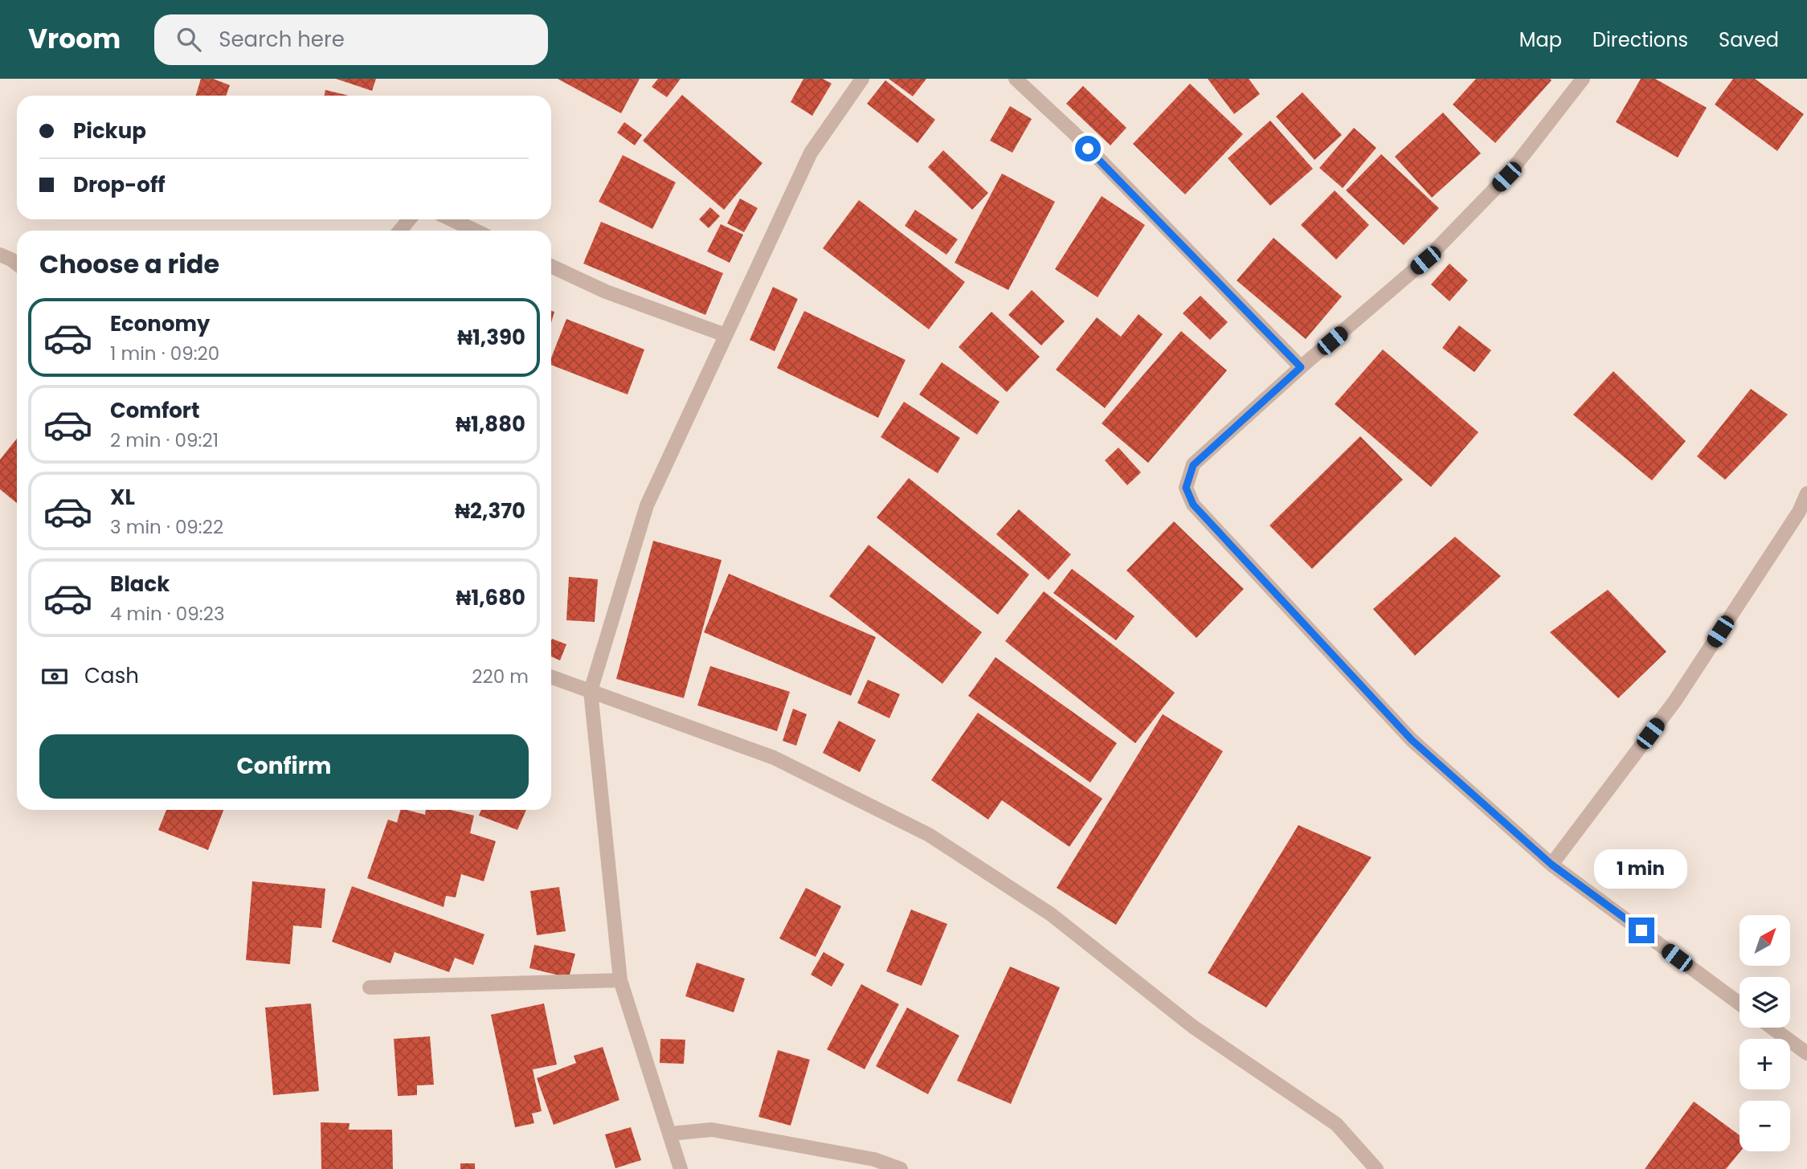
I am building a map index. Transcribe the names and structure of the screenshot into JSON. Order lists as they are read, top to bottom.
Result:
{
  "north": "top right",
  "page": {
    "header": "Vroom",
    "search": "Search here",
    "nav": ["Map", "Directions", "Saved"],
    "banner": ["Pickup", "Drop-off"],
    "heading": "Choose a ride",
    "list": [
      {
        "name": "Economy",
        "note": "1 min · 09:20",
        "value": "₦1,390"
      },
      {
        "name": "Comfort",
        "note": "2 min · 09:21",
        "value": "₦1,880"
      },
      {
        "name": "XL",
        "note": "3 min · 09:22",
        "value": "₦2,370"
      },
      {
        "name": "Black",
        "note": "4 min · 09:23",
        "value": "₦1,680"
      }
    ],
    "pay": ["Cash", "220 m"],
    "buttons": "Confirm",
    "bubble": "1 min",
    "map_buttons": ["+", "−"]
  }
}
